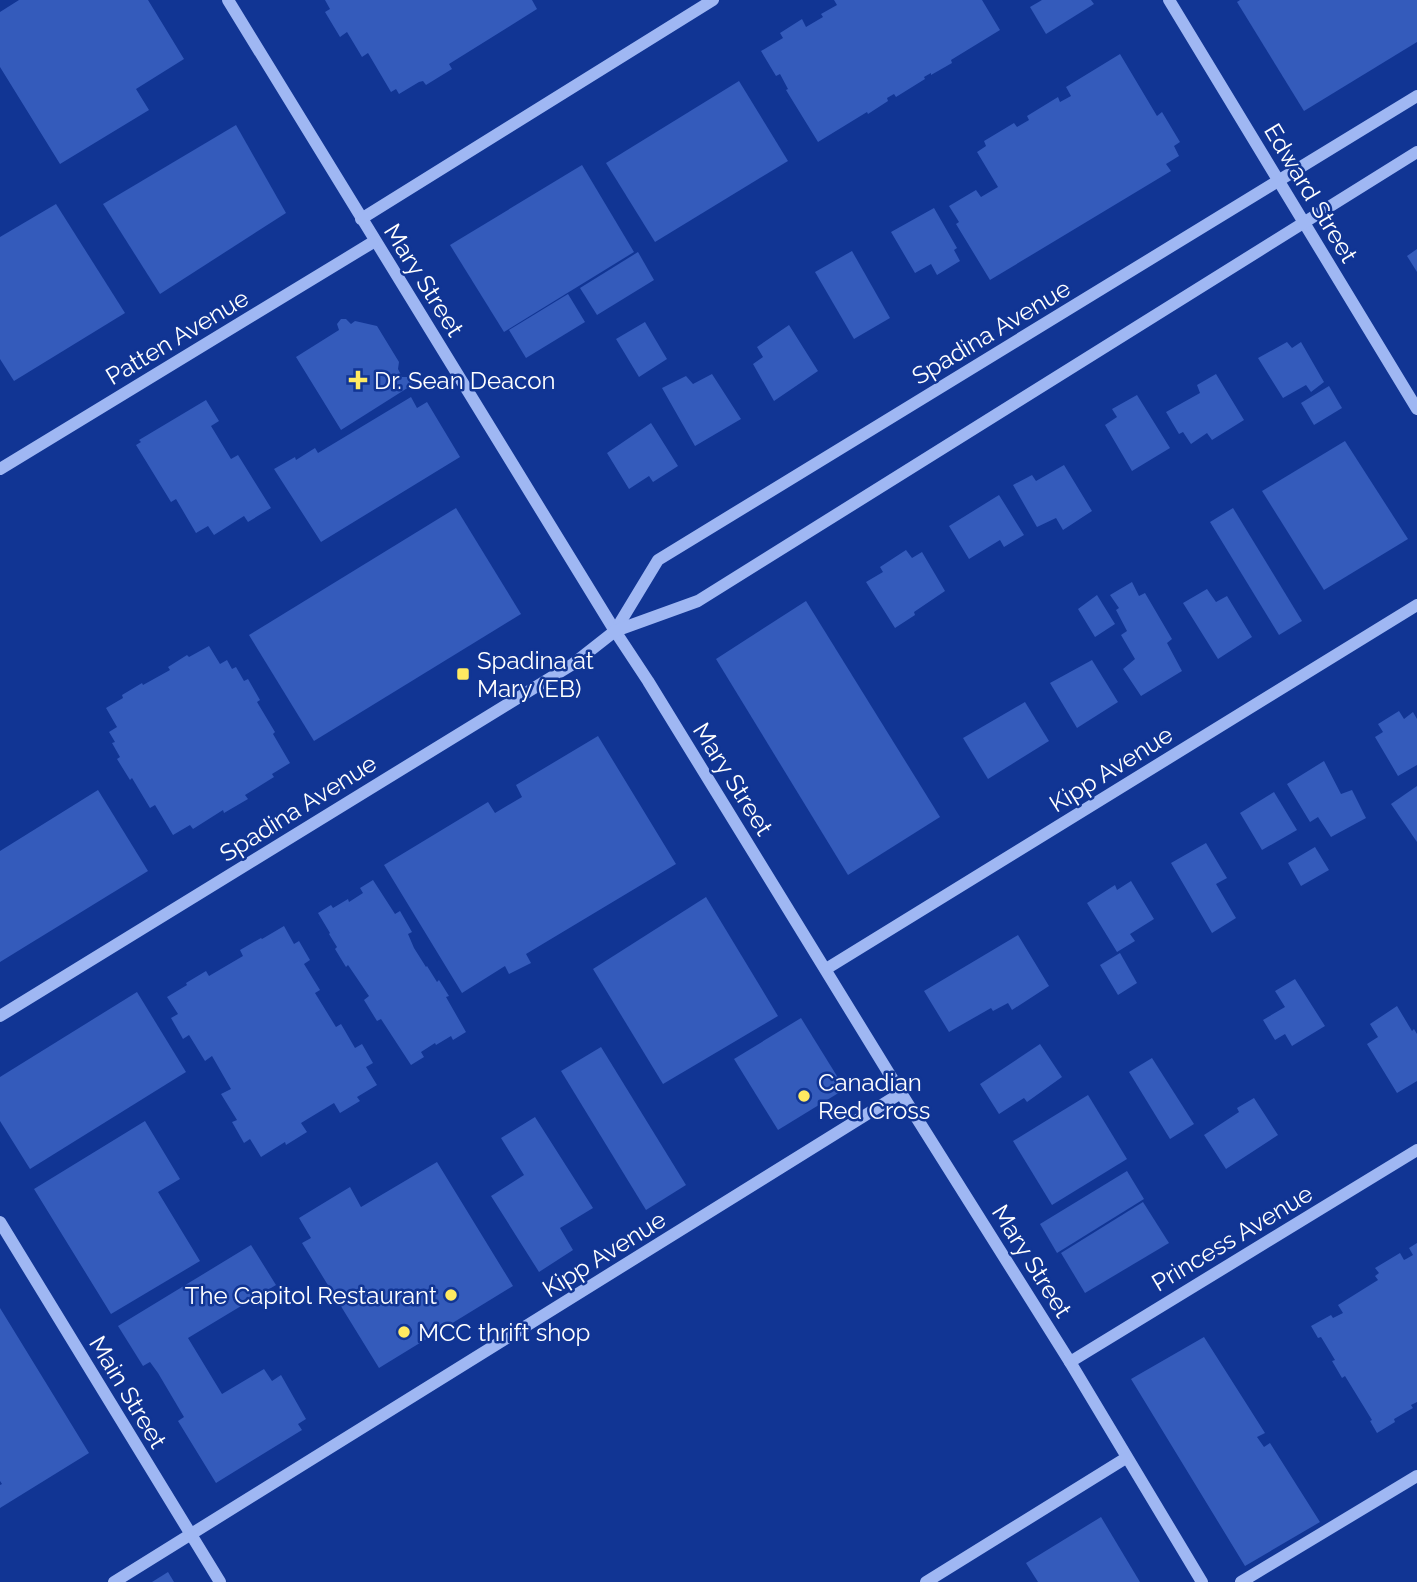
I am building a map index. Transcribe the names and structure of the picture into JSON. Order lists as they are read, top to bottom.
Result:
{
  "streets": {
    "street": [
      "Edward Street",
      "Mary Street",
      "Spadina Avenue",
      "Patten Avenue",
      "Kipp Avenue",
      "Princess Avenue",
      "Main Street"
    ]
  },
  "crossings": [
    ["Edward Street", "Spadina Avenue"],
    ["Mary Street", "Spadina Avenue"],
    ["Mary Street", "Patten Avenue"],
    ["Mary Street", "Kipp Avenue"],
    ["Mary Street", "Princess Avenue"],
    ["Kipp Avenue", "Main Street"]
  ],
  "places": {
    "health": ["Dr. Sean Deacon"],
    "transit": ["Spadina at Mary (EB)"],
    "other": ["Canadian Red Cross", "The Capitol Restaurant", "MCC thrift shop"]
  }
}
